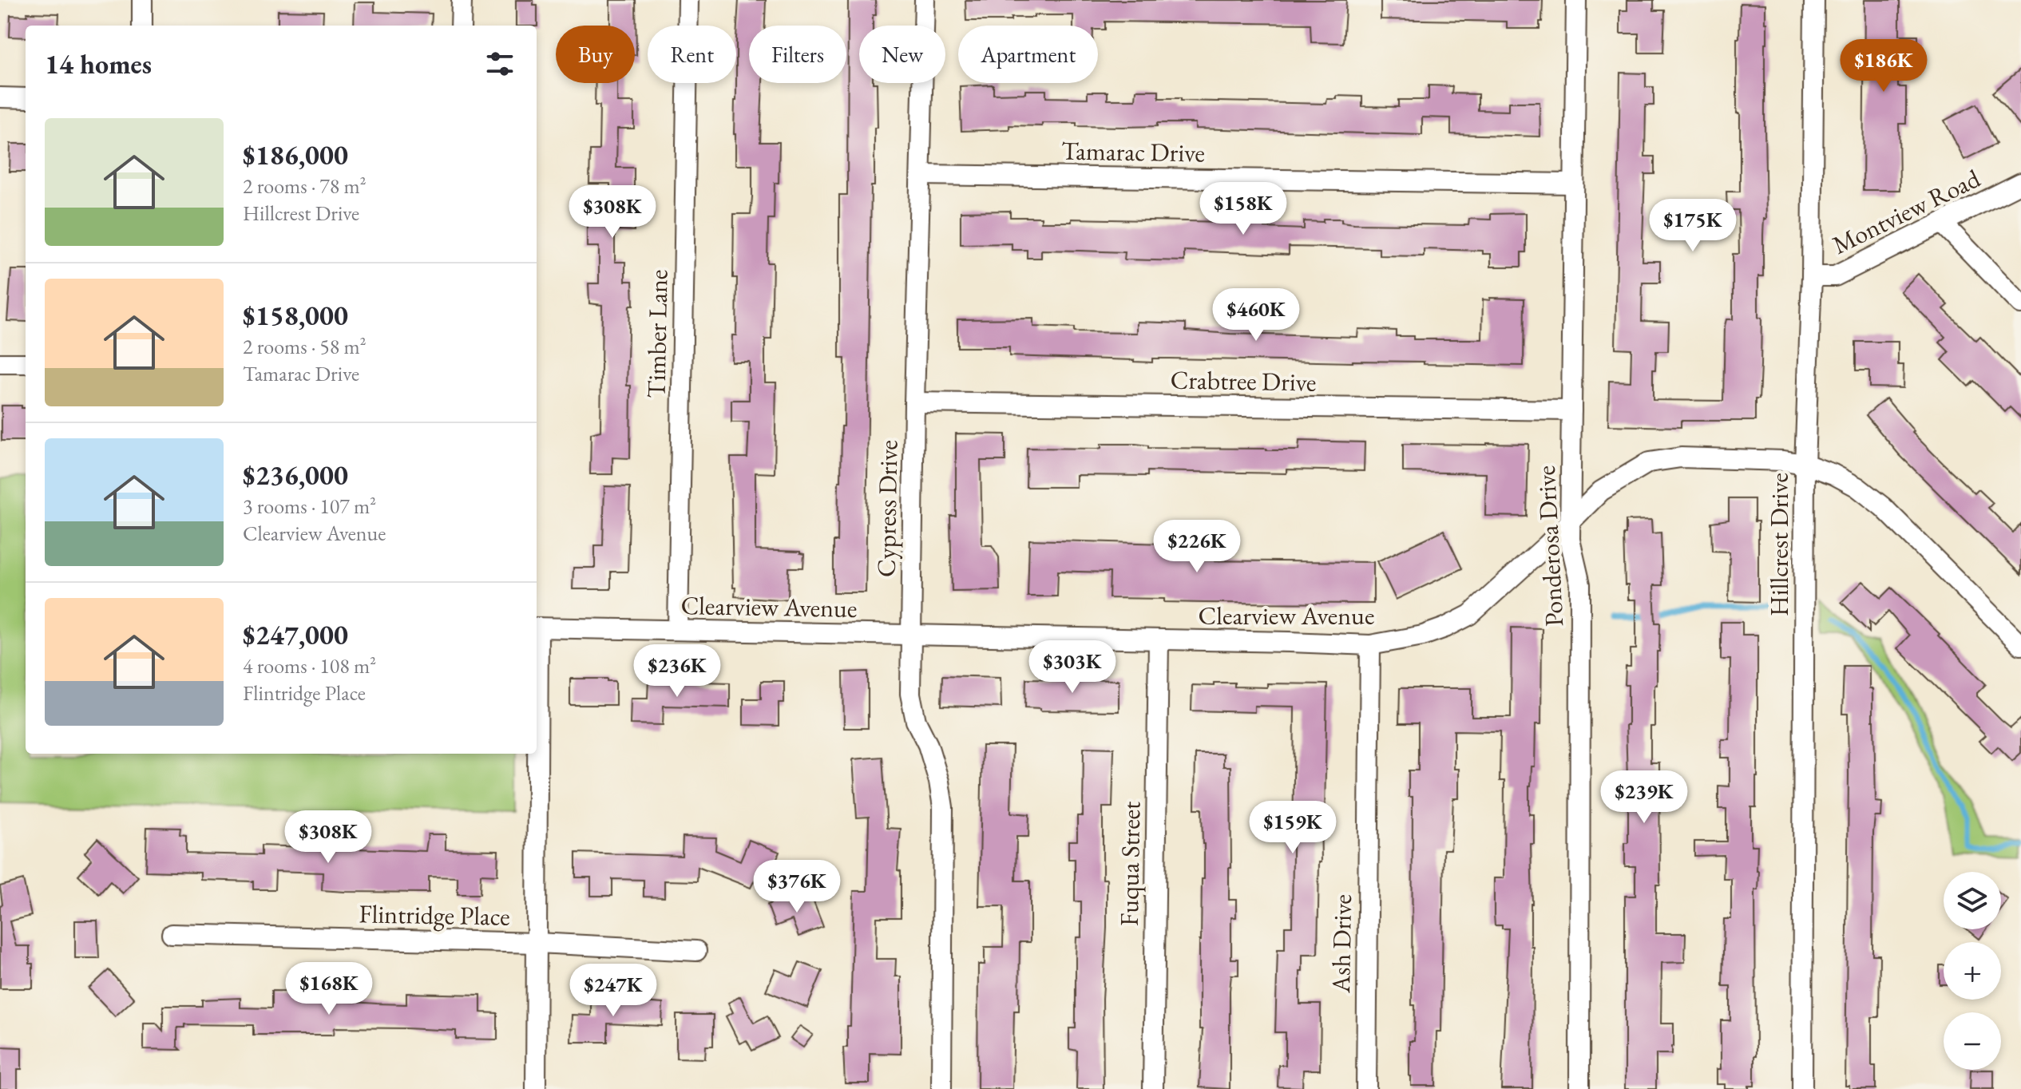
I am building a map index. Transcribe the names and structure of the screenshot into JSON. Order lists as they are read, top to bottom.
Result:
{
  "streets": {
    "street": [
      "Tamarac Drive",
      "Montview Road",
      "Timber Lane",
      "Crabtree Drive",
      "Cypress Drive",
      "Hillcrest Drive",
      "Ponderosa Drive",
      "Clearview Avenue",
      "Fuqua Street",
      "Flintridge Place",
      "Ash Drive"
    ]
  },
  "crossings": [
    ["Tamarac Drive", "Cypress Drive"],
    ["Tamarac Drive", "Ponderosa Drive"],
    ["Montview Road", "Hillcrest Drive"],
    ["Timber Lane", "Clearview Avenue"],
    ["Crabtree Drive", "Cypress Drive"],
    ["Crabtree Drive", "Ponderosa Drive"],
    ["Cypress Drive", "Clearview Avenue"],
    ["Hillcrest Drive", "Clearview Avenue"],
    ["Ponderosa Drive", "Clearview Avenue"],
    ["Clearview Avenue", "Fuqua Street"],
    ["Clearview Avenue", "Ash Drive"]
  ],
  "page": {
    "chip": [
      "Buy",
      "Rent",
      "Filters",
      "New",
      "Apartment"
    ],
    "heading": "14 homes",
    "price": [
      "$186K",
      "$158K",
      "$308K",
      "$175K",
      "$460K",
      "$226K",
      "$303K",
      "$236K",
      "$239K",
      "$159K",
      "$308K",
      "$376K",
      "$168K",
      "$247K"
    ],
    "list": [
      {
        "name": "$186,000",
        "note": "2 rooms · 78 m² · Hillcrest Drive"
      },
      {
        "name": "$158,000",
        "note": "2 rooms · 58 m² · Tamarac Drive"
      },
      {
        "name": "$236,000",
        "note": "3 rooms · 107 m² · Clearview Avenue"
      },
      {
        "name": "$247,000",
        "note": "4 rooms · 108 m² · Flintridge Place"
      }
    ],
    "map_buttons": ["+", "−"]
  }
}
